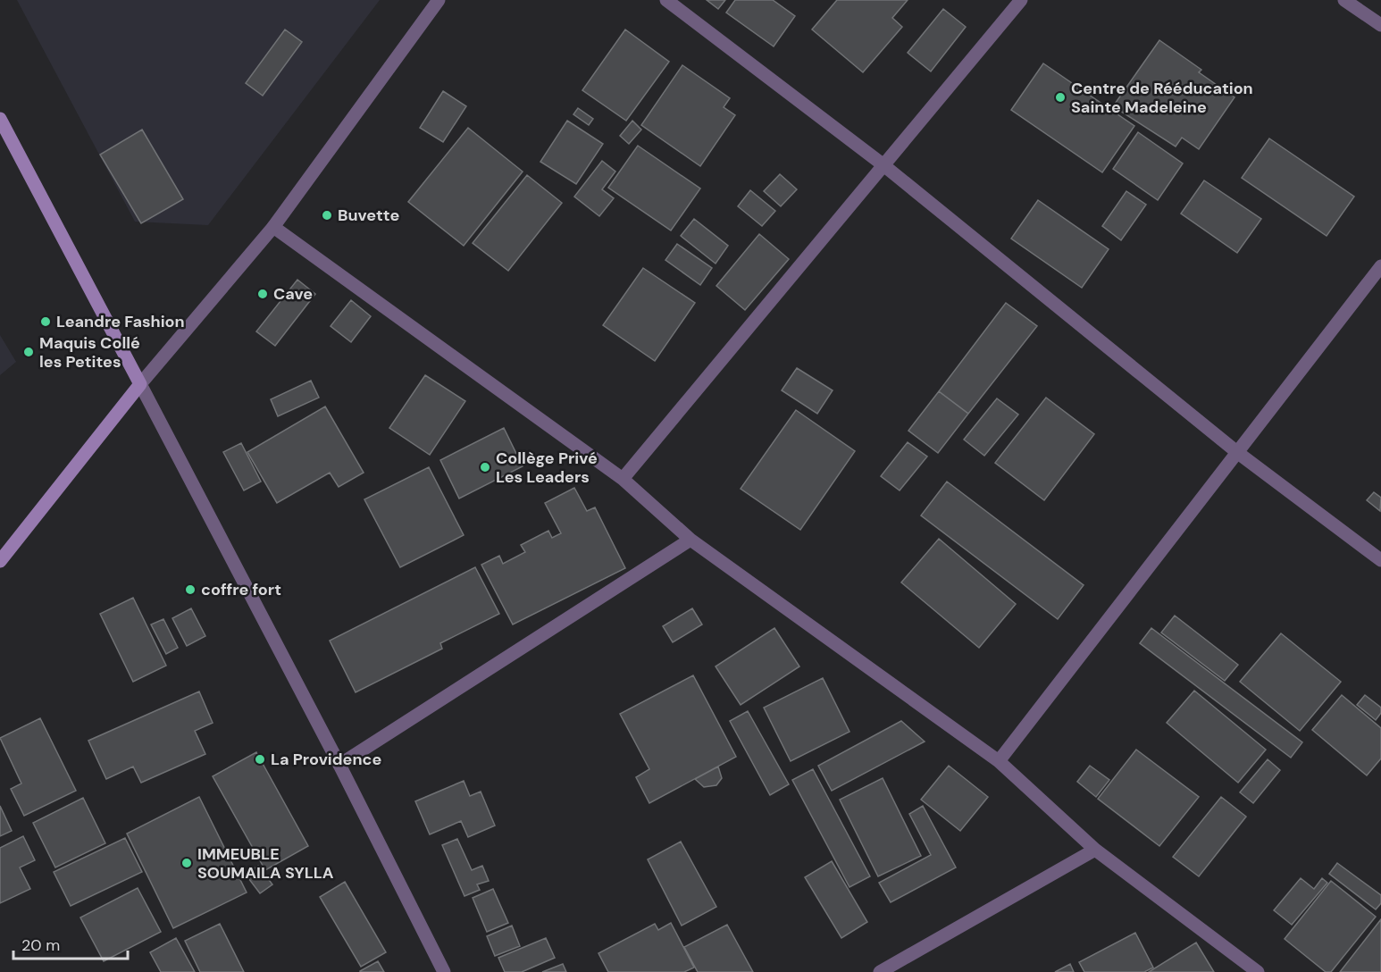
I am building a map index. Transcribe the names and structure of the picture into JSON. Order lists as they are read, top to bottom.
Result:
{
  "places": [
    "Centre de Rééducation Sainte Madeleine",
    "Buvette",
    "Cave",
    "Leandre Fashion",
    "Maquis Collé les Petites",
    "Collège Privé Les Leaders",
    "coffre fort",
    "La Providence",
    "IMMEUBLE SOUMAILA SYLLA"
  ],
  "scale_bar": "20 m"
}
